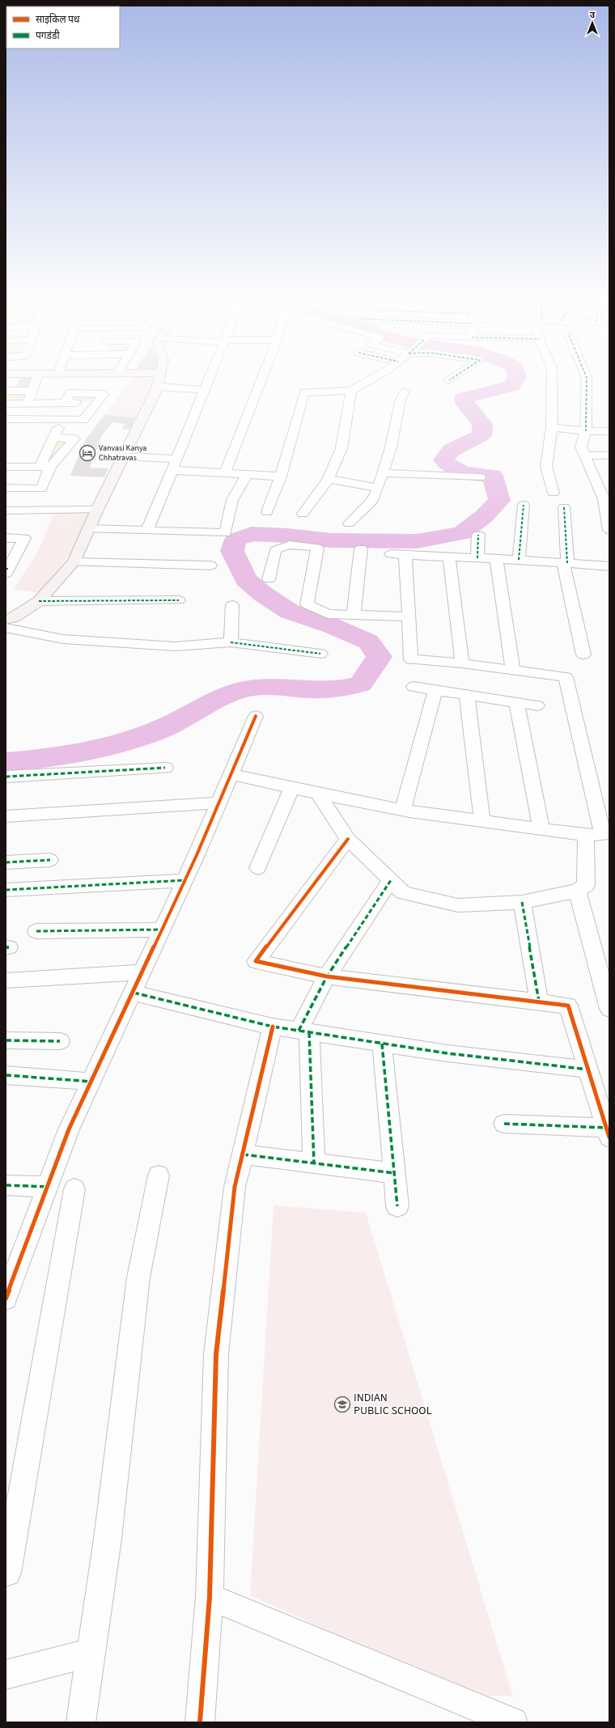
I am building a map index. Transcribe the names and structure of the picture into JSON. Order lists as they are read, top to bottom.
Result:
{
  "places": {
    "hotel": ["Vanvasi Kanya Chhatravas"],
    "school or university": ["INDIAN PUBLIC SCHOOL"]
  },
  "legend": ["साइकिल पथ", "पगडंडी"],
  "north": "top"
}
